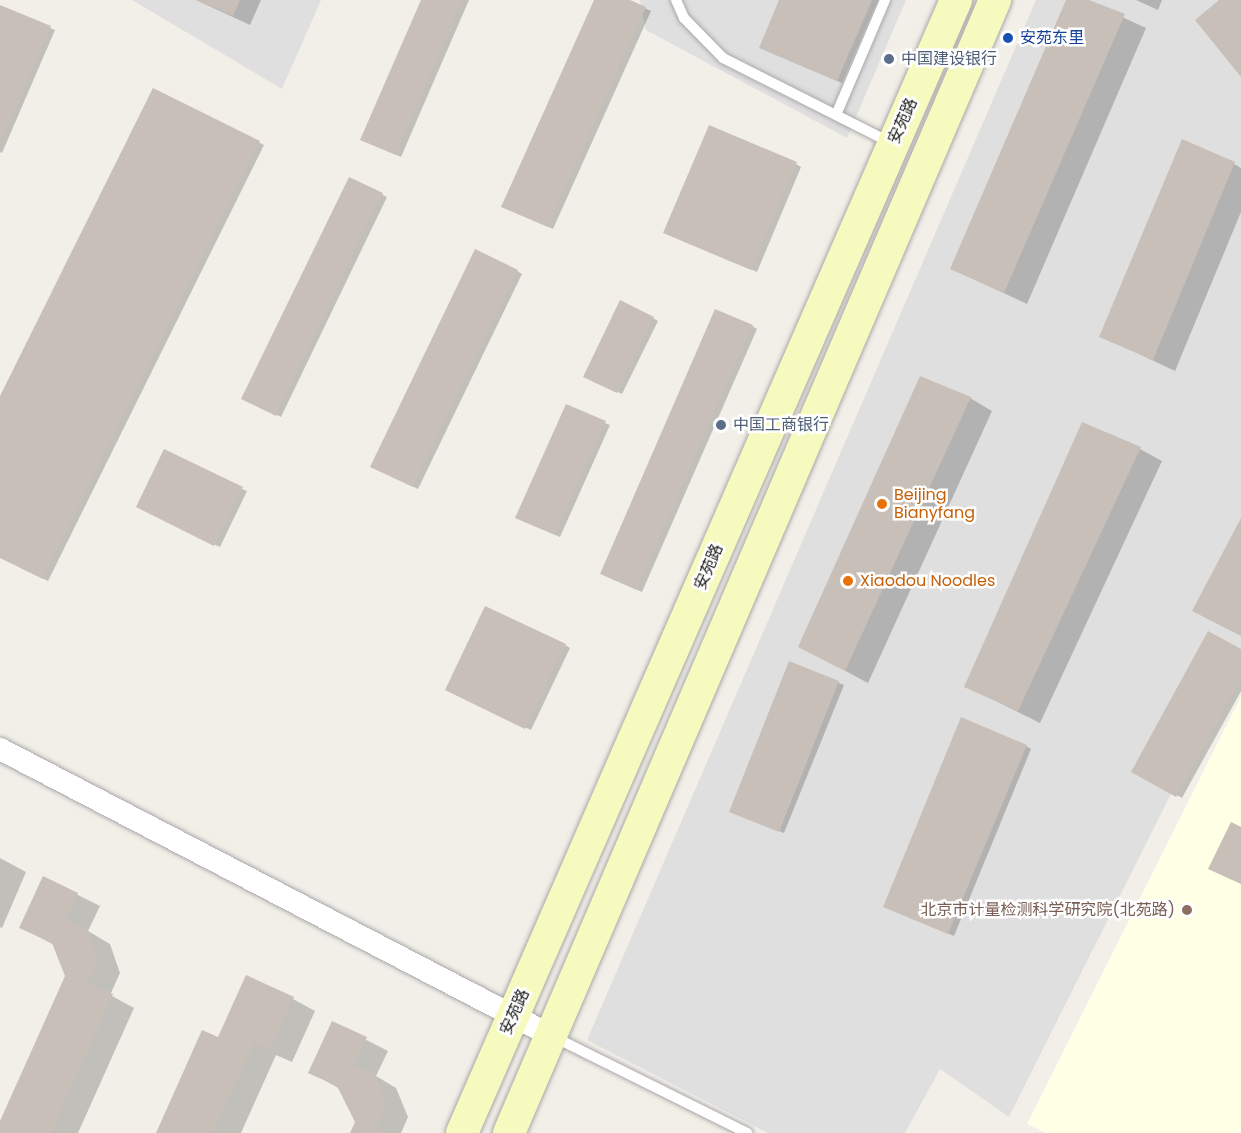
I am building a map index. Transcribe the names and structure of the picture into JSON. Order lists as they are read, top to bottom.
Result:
{
  "streets": {
    "main road": ["安苑路"]
  },
  "places": [
    "安苑东里",
    "中国建设银行",
    "中国工商银行",
    "Beijing Bianyfang",
    "Xiaodou Noodles",
    "北京市计量检测科学研究院(北苑路)"
  ]
}
